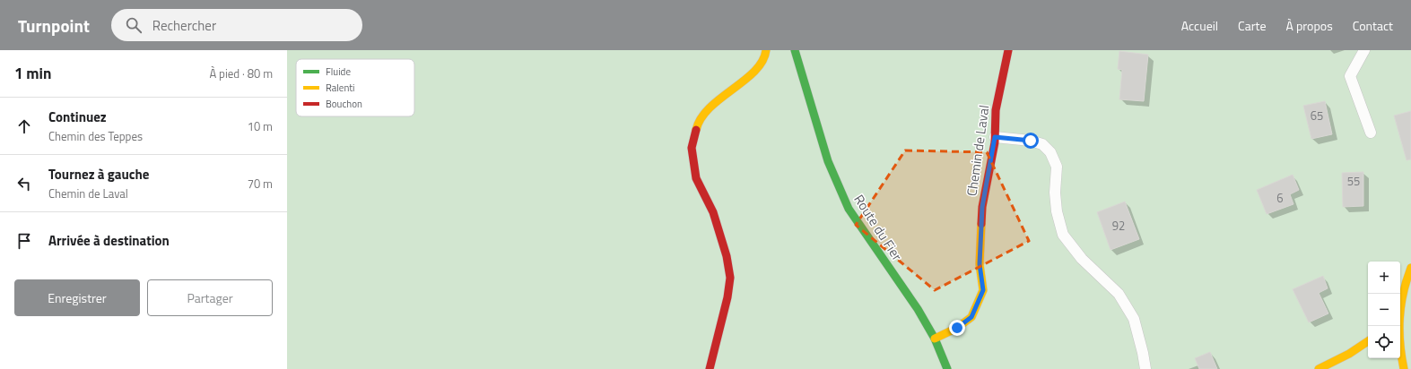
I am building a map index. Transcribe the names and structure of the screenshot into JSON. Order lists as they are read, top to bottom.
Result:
{
  "streets": {
    "street": ["Chemin de Laval", "Route du Fier"]
  },
  "crossings": [
    ["Chemin de Laval", "Route du Fier"]
  ],
  "house_numbers": [
    "65",
    "55",
    "6",
    "92"
  ],
  "legend": ["Fluide", "Ralenti", "Bouchon"],
  "page": {
    "header": "Turnpoint",
    "search": "Rechercher",
    "nav": [
      "Accueil",
      "Carte",
      "À propos",
      "Contact"
    ],
    "heading": ["1 min", "À pied · 80 m"],
    "list": [
      ["Continuez", "Chemin des Teppes", "10 m"],
      ["Tournez à gauche", "Chemin de Laval", "70 m"],
      "Arrivée à destination"
    ],
    "map_buttons": ["+", "−"],
    "buttons": ["Enregistrer", "Partager"]
  }
}
